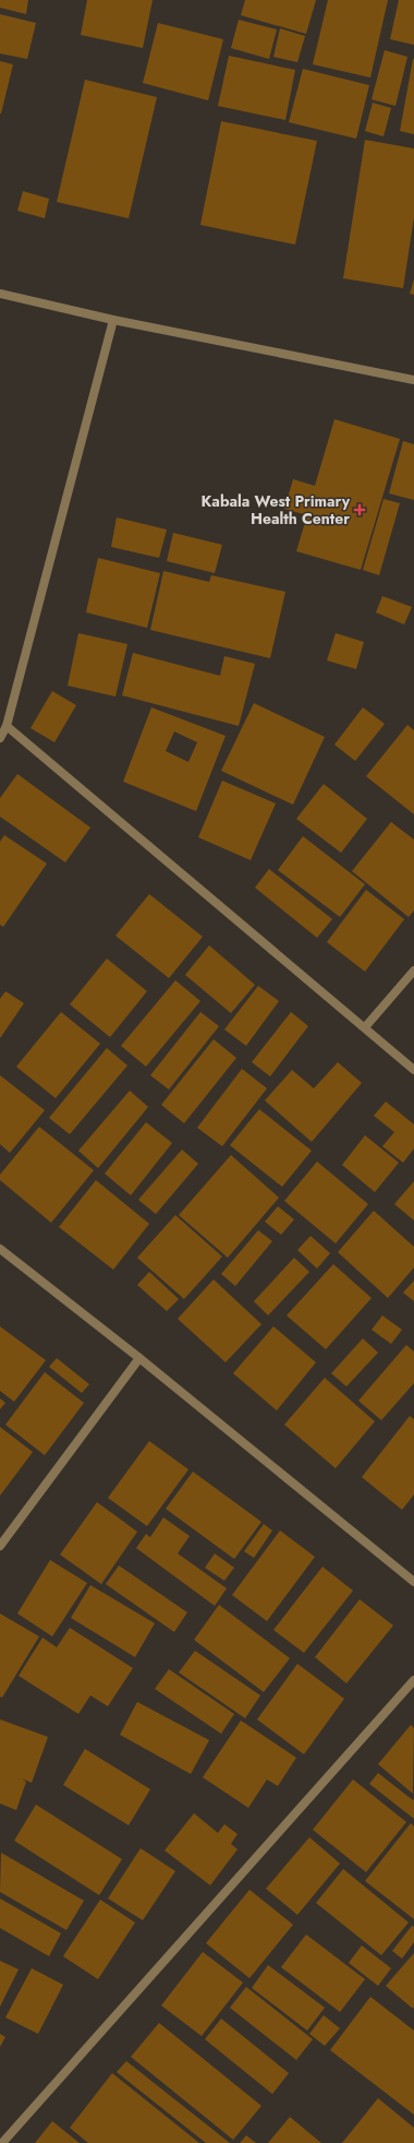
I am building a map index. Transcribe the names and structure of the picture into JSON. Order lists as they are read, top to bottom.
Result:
{
  "places": {
    "health": ["Kabala West Primary Health Center"]
  }
}
